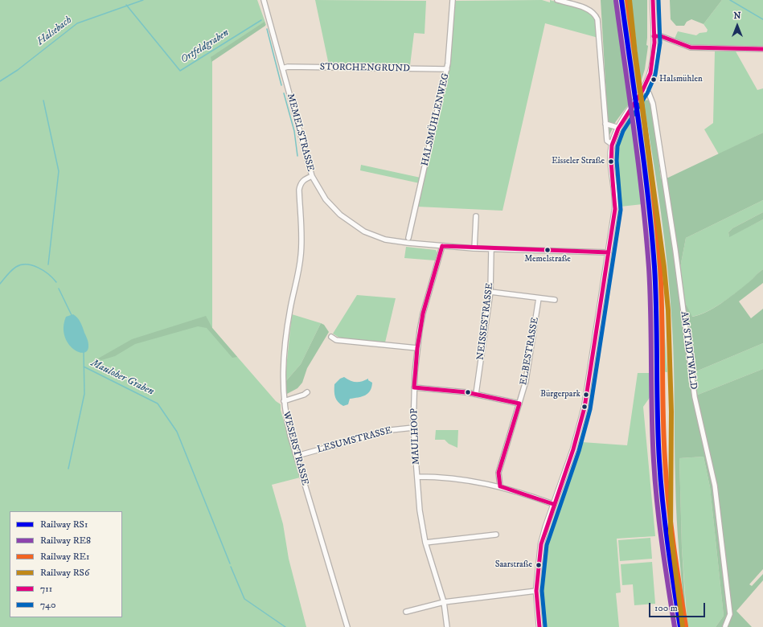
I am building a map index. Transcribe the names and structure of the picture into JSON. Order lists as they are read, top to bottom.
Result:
{
  "streets": {
    "street": [
      "STORCHENGRUND",
      "HALSMÜHLENWEG",
      "MEMELSTRASSE",
      "NEISSESTRASSE",
      "AM STADTWALD",
      "ELBESTRASSE",
      "MAULHOOP",
      "LESUMSTRASSE",
      "WESERSTRASSE"
    ]
  },
  "crossings": [
    ["STORCHENGRUND", "HALSMÜHLENWEG"],
    ["STORCHENGRUND", "MEMELSTRASSE"],
    ["MEMELSTRASSE", "NEISSESTRASSE"],
    ["MEMELSTRASSE", "MAULHOOP"],
    ["MEMELSTRASSE", "WESERSTRASSE"],
    ["MAULHOOP", "LESUMSTRASSE"],
    ["LESUMSTRASSE", "WESERSTRASSE"]
  ],
  "water": ["Halsebach", "Ortfeldgraben", "Mauloher Graben"],
  "places": [
    "Halsmühlen",
    "Eisseler Straße",
    "Memelstraße",
    "Bürgerpark",
    "Saarstraße"
  ],
  "lines": [
    "rail line RS1",
    "rail line RE1",
    "rail line RS6",
    "transit line 711",
    "transit line 740",
    "rail line RE8"
  ],
  "legend": [
    "Railway RS1",
    "Railway RE8",
    "Railway RE1",
    "Railway RS6",
    "711",
    "740"
  ],
  "scale_bar": "100 m",
  "north": "top"
}
